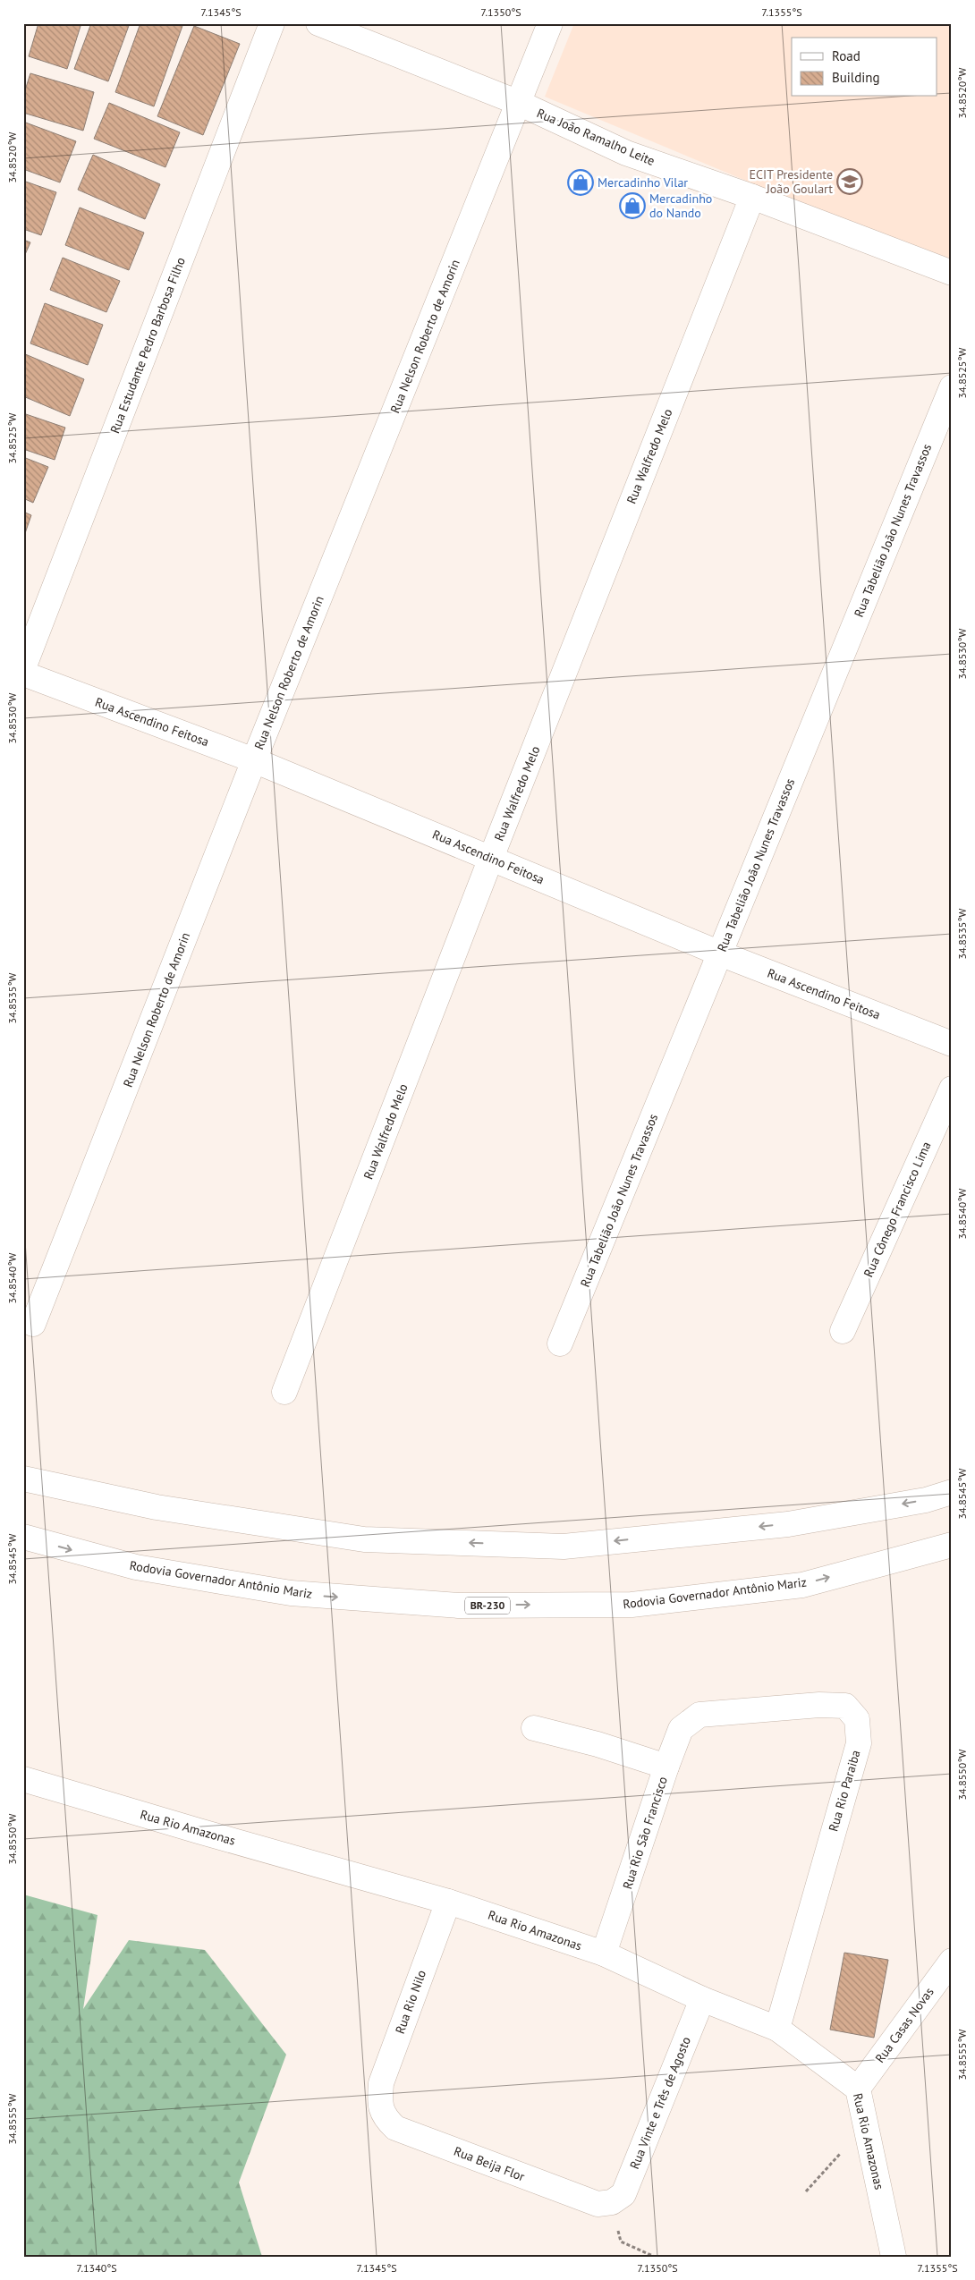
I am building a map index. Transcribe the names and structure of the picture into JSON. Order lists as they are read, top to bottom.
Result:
{
  "streets": {
    "main road": [
      "Rua João Ramalho Leite",
      "Rua Nelson Roberto de Amorin",
      "Rua Estudante Pedro Barbosa Filho",
      "Rua Walfredo Melo",
      "Rua Tabelião João Nunes Travassos",
      "Rua Ascendino Feitosa",
      "Rua Cônego Francisco Lima",
      "Rodovia Governador Antônio Mariz",
      "BR-230",
      "Rua Rio Paraiba",
      "Rua Rio Amazonas",
      "Rua Rio São Francisco",
      "Rua Rio Nilo",
      "Rua Casas Novas",
      "Rua Vinte e Três de Agosto",
      "Rua Beija Flor"
    ]
  },
  "crossings": [
    ["Rua João Ramalho Leite", "Rua Nelson Roberto de Amorin"],
    ["Rua João Ramalho Leite", "Rua Walfredo Melo"],
    ["Rua Nelson Roberto de Amorin", "Rua Ascendino Feitosa"],
    ["Rua Walfredo Melo", "Rua Ascendino Feitosa"],
    ["Rua Tabelião João Nunes Travassos", "Rua Ascendino Feitosa"],
    ["Rua Rio Paraiba", "Rua Rio Amazonas"],
    ["Rua Rio Paraiba", "Rua Rio São Francisco"],
    ["Rua Rio Amazonas", "Rua Rio São Francisco"],
    ["Rua Rio Amazonas", "Rua Rio Nilo"],
    ["Rua Rio Amazonas", "Rua Casas Novas"],
    ["Rua Rio Amazonas", "Rua Vinte e Três de Agosto"],
    ["Rua Rio Nilo", "Rua Beija Flor"],
    ["Rua Vinte e Três de Agosto", "Rua Beija Flor"]
  ],
  "places": {
    "school or university": ["ECIT Presidente João Goulart"],
    "shop": ["Mercadinho Vilar", "Mercadinho do Nando"]
  },
  "legend": ["Road", "Building"],
  "coordinates": [
    "7.1345°S",
    "7.1350°S",
    "7.1355°S",
    "34.8520°W",
    "34.8525°W",
    "34.8530°W",
    "34.8535°W",
    "34.8540°W",
    "34.8545°W",
    "34.8550°W",
    "34.8555°W",
    "7.1340°S"
  ]
}
